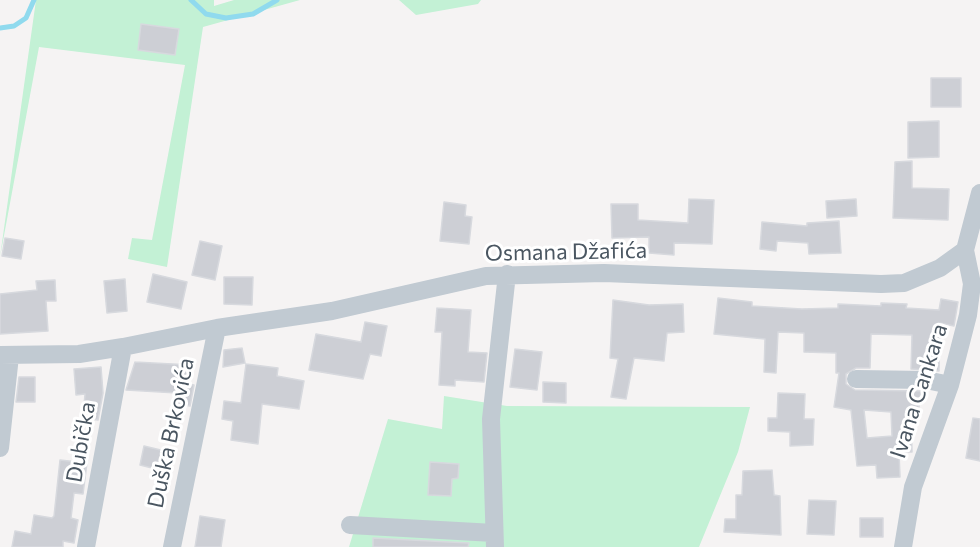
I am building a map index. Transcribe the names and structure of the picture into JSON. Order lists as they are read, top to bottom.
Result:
{
  "streets": {
    "street": [
      "Osmana Džafića",
      "Ivana Cankara",
      "Duška Brkovića",
      "Dubička"
    ]
  },
  "crossings": [
    ["Osmana Džafića", "Ivana Cankara"],
    ["Osmana Džafića", "Duška Brkovića"],
    ["Osmana Džafića", "Dubička"]
  ]
}
